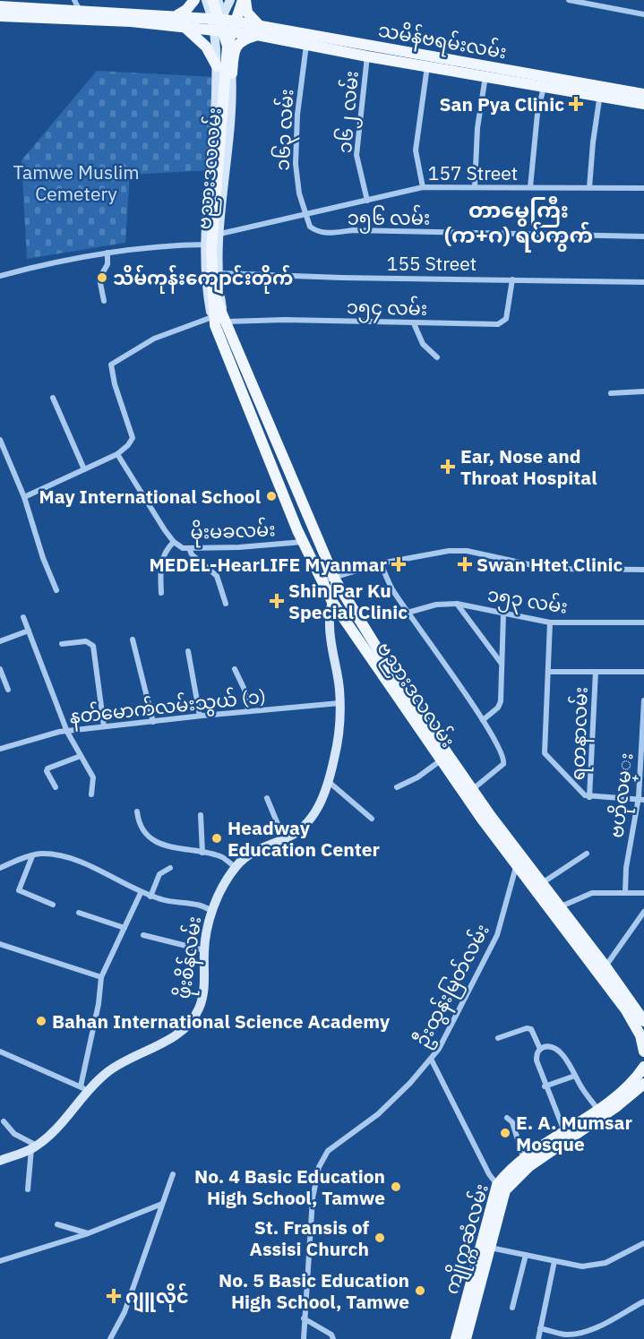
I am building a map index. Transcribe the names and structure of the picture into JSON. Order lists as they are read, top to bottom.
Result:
{
  "streets": {
    "main road": [
      "သမိန်ဗရမ်းလမ်း",
      "ဗညားဒလလမ်း",
      "ဖိုးစိန်လမ်း",
      "ကျိုက္ကဆံလမ်း"
    ],
    "street": [
      "၁၆၂ လမ်း",
      "၁၆၃ လမ်း",
      "157 Street",
      "၁၅၆ လမ်း",
      "155 Street",
      "၁၅၄ လမ်း",
      "မိုးမခလမ်း",
      "၁၅၃ လမ်း",
      "နတ်မောက်လမ်းသွယ် (၁)",
      "ရတနာလမ်း",
      "ဗဟိုလမ္း",
      "ဦးထွန်းမြတ်လမ်း"
    ]
  },
  "crossings": [
    ["သမိန်ဗရမ်းလမ်း", "၁၆၂ လမ်း"],
    ["သမိန်ဗရမ်းလမ်း", "၁၆၃ လမ်း"],
    ["သမိန်ဗရမ်းလမ်း", "ဗညားဒလလမ်း"],
    ["၁၆၂ လမ်း", "157 Street"],
    ["၁၆၃ လမ်း", "157 Street"],
    ["၁၆၃ လမ်း", "၁၅၆ လမ်း"],
    ["ဗညားဒလလမ်း", "157 Street"],
    ["ဗညားဒလလမ်း", "155 Street"],
    ["ဗညားဒလလမ်း", "၁၅၄ လမ်း"],
    ["ဗညားဒလလမ်း", "မိုးမခလမ်း"],
    ["ဗညားဒလလမ်း", "ဖိုးစိန်လမ်း"],
    ["ဗညားဒလလမ်း", "ဦးထွန်းမြတ်လမ်း"],
    ["157 Street", "၁၅၆ လမ်း"],
    ["155 Street", "၁၅၄ လမ်း"],
    ["နတ်မောက်လမ်းသွယ် (၁)", "ဖိုးစိန်လမ်း"]
  ],
  "districts": ["တာမွေကြီး (က+ဂ) ရပ်ကွက်"],
  "parks": ["Tamwe Muslim Cemetery"],
  "places": {
    "health": [
      "San Pya Clinic",
      "Ear, Nose and Throat Hospital",
      "MEDEL-HearLIFE Myanmar",
      "Swan Htet Clinic",
      "Shin Par Ku Special Clinic",
      "ဂျူလိုင်"
    ],
    "other": [
      "သိမ်ကုန်းကျောင်းတိုက်",
      "May International School",
      "Headway Education Center",
      "Bahan International Science Academy",
      "E. A. Mumsar Mosque",
      "No. 4 Basic Education High School, Tamwe",
      "St. Fransis of Assisi Church",
      "No. 5 Basic Education High School, Tamwe"
    ]
  }
}
